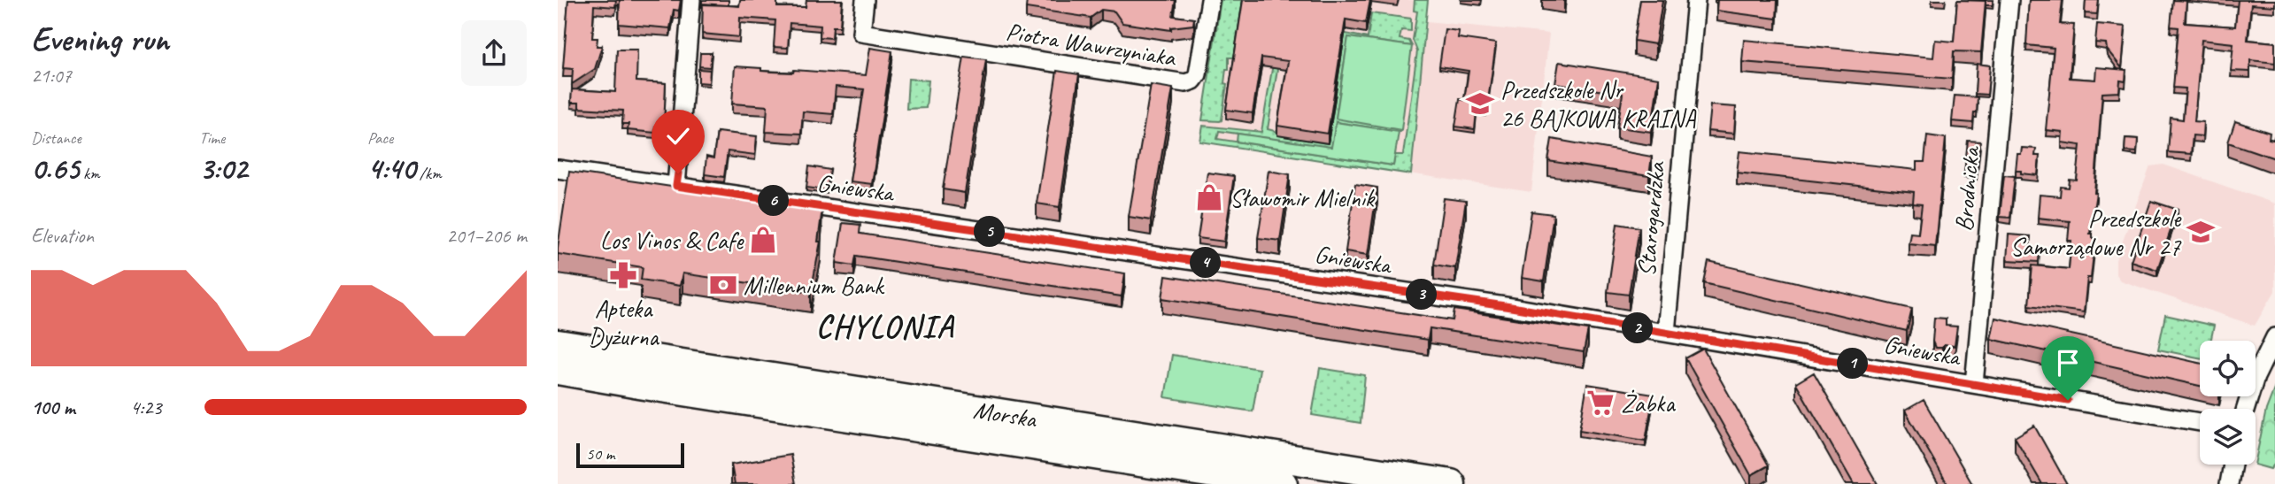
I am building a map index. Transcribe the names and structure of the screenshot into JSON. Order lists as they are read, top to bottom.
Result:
{
  "streets": {
    "main road": ["Morska"],
    "street": [
      "Piotra Wawrzyniaka",
      "Gniewska",
      "Brodnicka",
      "Starogardzka"
    ]
  },
  "crossings": [
    ["Gniewska", "Brodnicka"],
    ["Gniewska", "Starogardzka"]
  ],
  "districts": ["CHYLONIA"],
  "places": {
    "school or university": ["Przedszkole Nr 26 BAJKOWA KRAINA", "Przedszkole Samorządowe Nr 27"],
    "shop": ["Sławomir Mielnik", "Los Vinos & Cafe"],
    "pharmacy": ["Apteka Dyżurna"],
    "bank": ["Millennium Bank"],
    "supermarket": ["Żabka"]
  },
  "scale_bar": "50 m",
  "page": {
    "heading": ["Evening run", "21:07"],
    "stats": [
      ["Distance", "0.65 km"],
      ["Time", "3:02"],
      ["Pace", "4:40 /km"]
    ],
    "pins": [
      "6",
      "5",
      "4",
      "3",
      "2",
      "1"
    ],
    "chart": ["Elevation", "201–206 m"],
    "list": [
      {
        "name": "100 m",
        "note": "4:23"
      }
    ],
    "scale": "50 m"
  }
}
